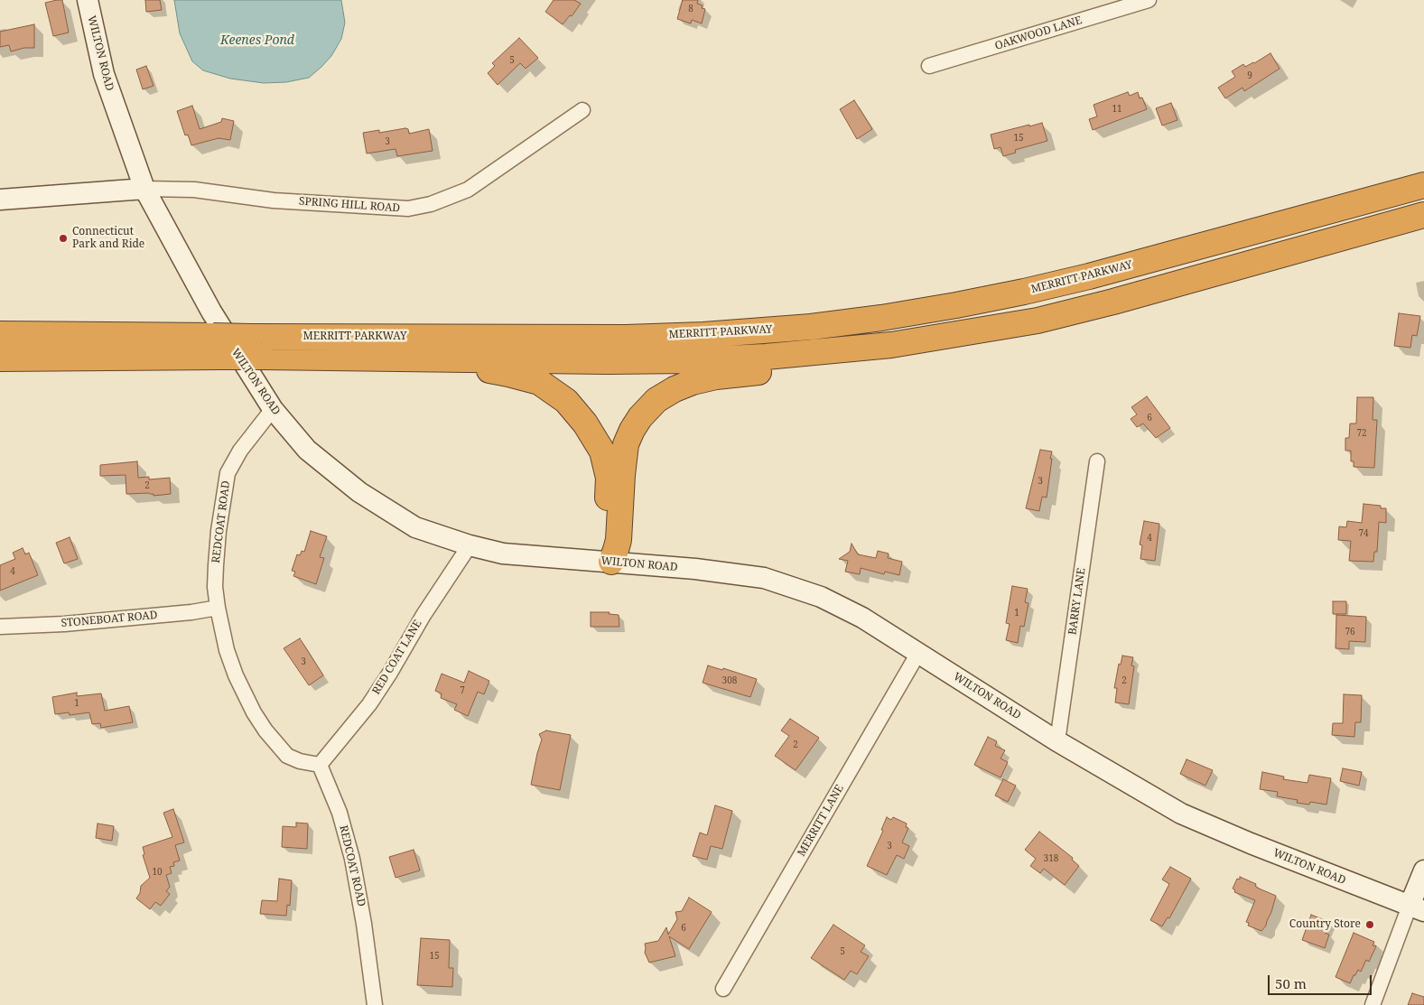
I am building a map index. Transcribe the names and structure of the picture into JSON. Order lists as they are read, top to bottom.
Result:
{
  "streets": {
    "highway": ["MERRITT PARKWAY"],
    "main road": ["WILTON ROAD"],
    "street": [
      "OAKWOOD LANE",
      "SPRING HILL ROAD",
      "REDCOAT ROAD",
      "BARRY LANE",
      "STONEBOAT ROAD",
      "RED COAT LANE",
      "MERRITT LANE"
    ]
  },
  "crossings": [
    ["WILTON ROAD", "SPRING HILL ROAD"],
    ["WILTON ROAD", "REDCOAT ROAD"],
    ["WILTON ROAD", "BARRY LANE"],
    ["WILTON ROAD", "RED COAT LANE"],
    ["WILTON ROAD", "MERRITT LANE"],
    ["REDCOAT ROAD", "STONEBOAT ROAD"],
    ["REDCOAT ROAD", "RED COAT LANE"]
  ],
  "water": ["Keenes Pond"],
  "places": ["Connecticut Park and Ride", "Country Store"],
  "house_numbers": [
    "8",
    "5",
    "9",
    "11",
    "15",
    "3",
    "6",
    "72",
    "3",
    "2",
    "74",
    "4",
    "4",
    "1",
    "76",
    "3",
    "308",
    "2",
    "7",
    "1",
    "2",
    "3",
    "318",
    "10",
    "6",
    "5",
    "15"
  ],
  "scale_bar": "50 m"
}
